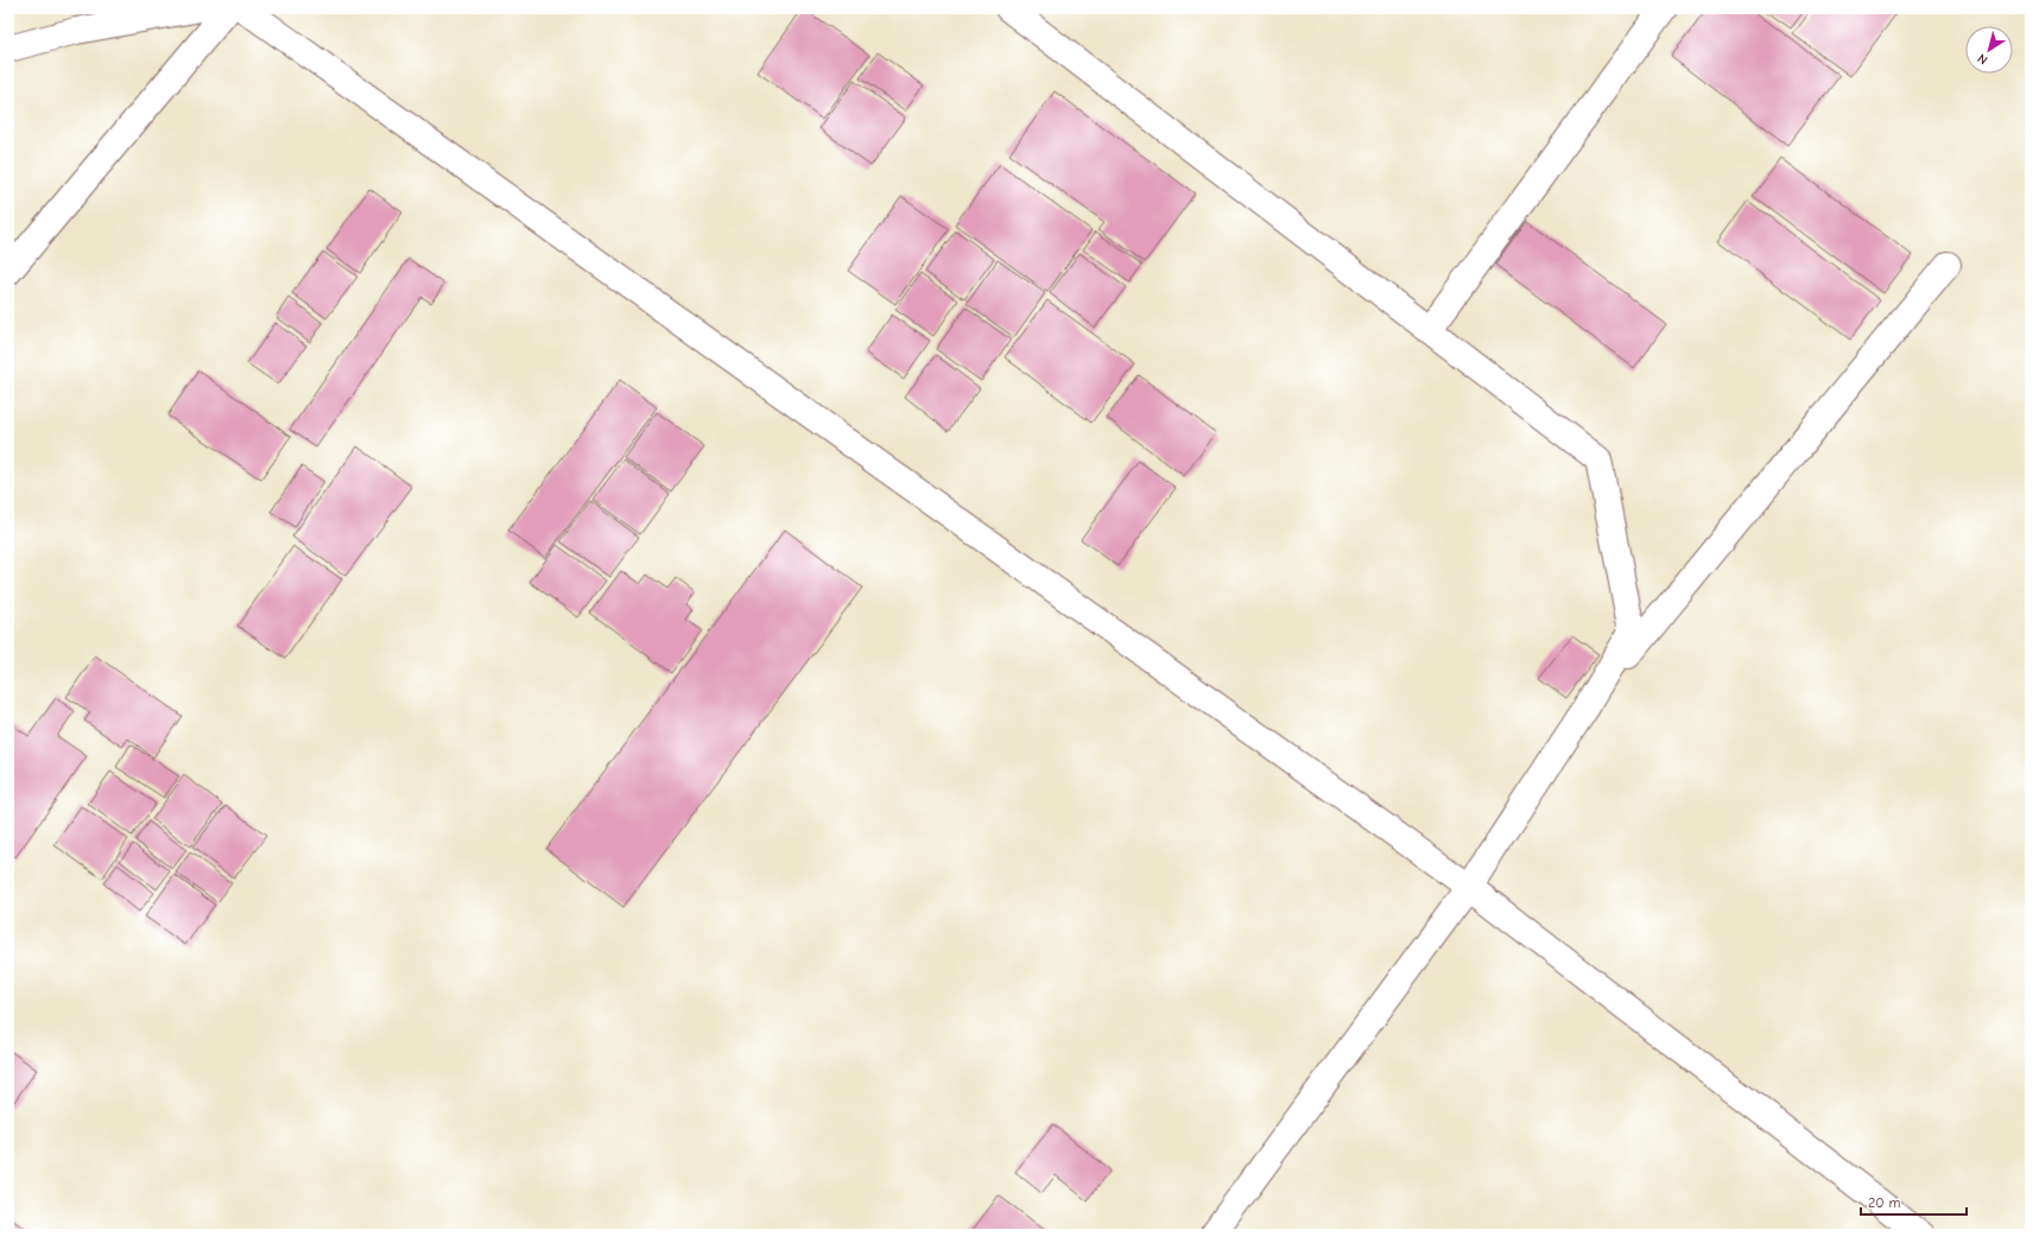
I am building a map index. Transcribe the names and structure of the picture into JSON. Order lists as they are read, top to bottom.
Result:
{
  "scale_bar": "20 m",
  "north": "bottom left"
}
